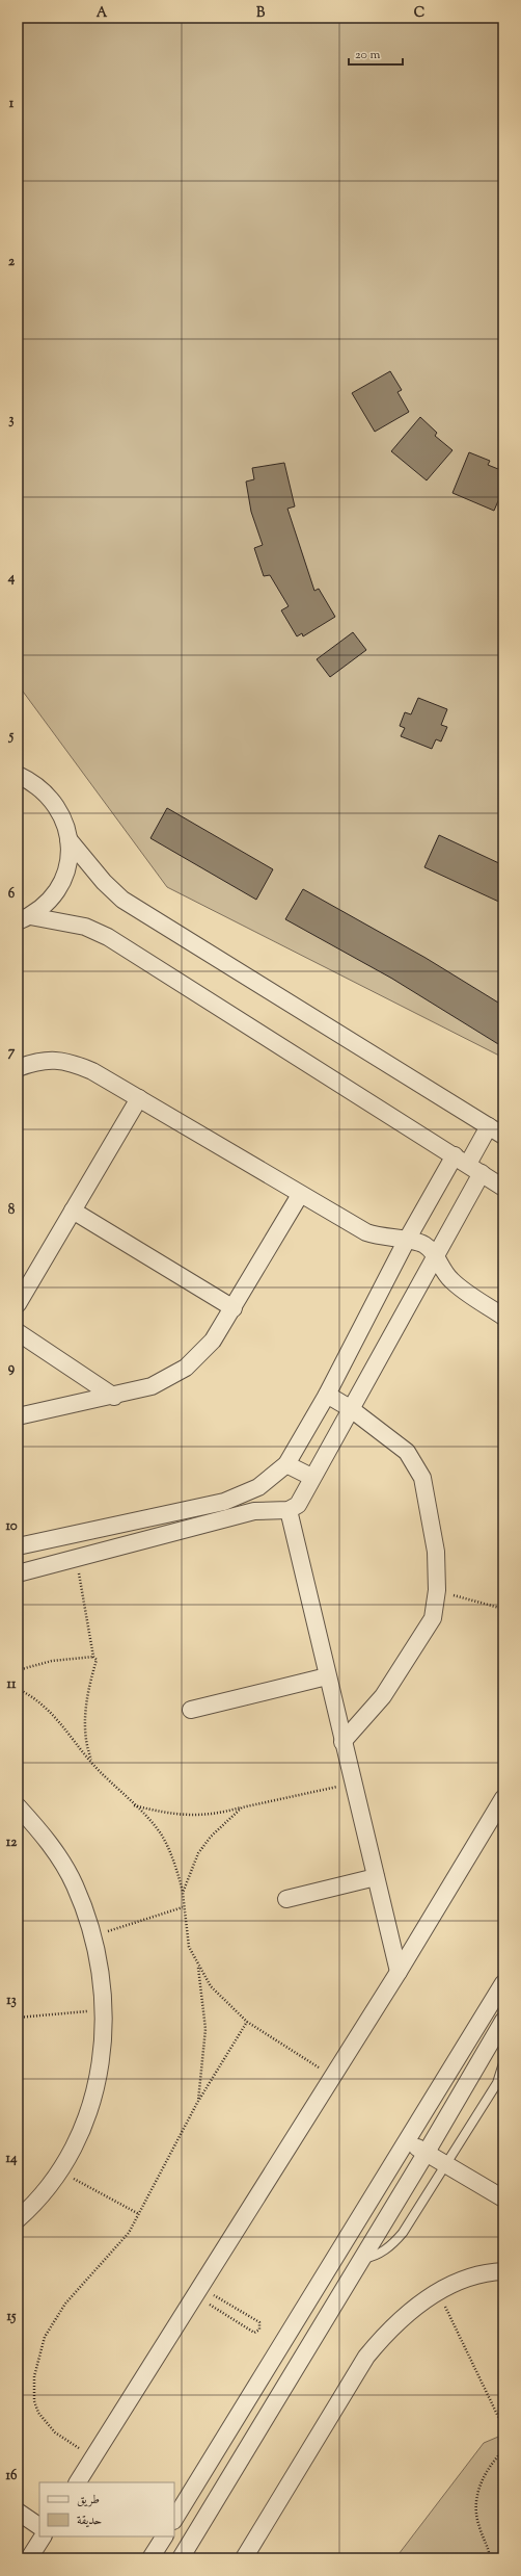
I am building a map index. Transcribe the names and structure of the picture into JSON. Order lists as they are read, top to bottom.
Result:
{
  "legend": ["طريق", "حديقة"],
  "scale_bar": "20 m",
  "grid": {
    "columns": ["A", "B", "C"],
    "rows": [
      "1",
      "2",
      "3",
      "4",
      "5",
      "6",
      "7",
      "8",
      "9",
      "10",
      "11",
      "12",
      "13",
      "14",
      "15",
      "16"
    ]
  }
}
